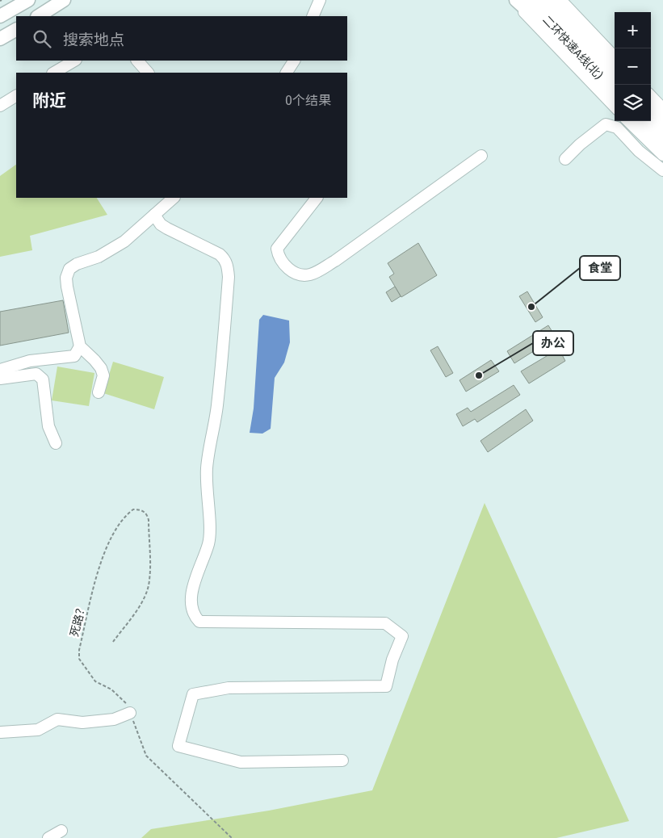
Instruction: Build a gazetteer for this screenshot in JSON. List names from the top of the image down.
{
  "streets": {
    "highway": ["二环快速A线(北)"],
    "path": ["死路？"]
  },
  "places": ["食堂", "办公"],
  "page": {
    "map_buttons": ["+", "−"],
    "search": "搜索地点",
    "heading": ["附近", "0个结果"]
  }
}
